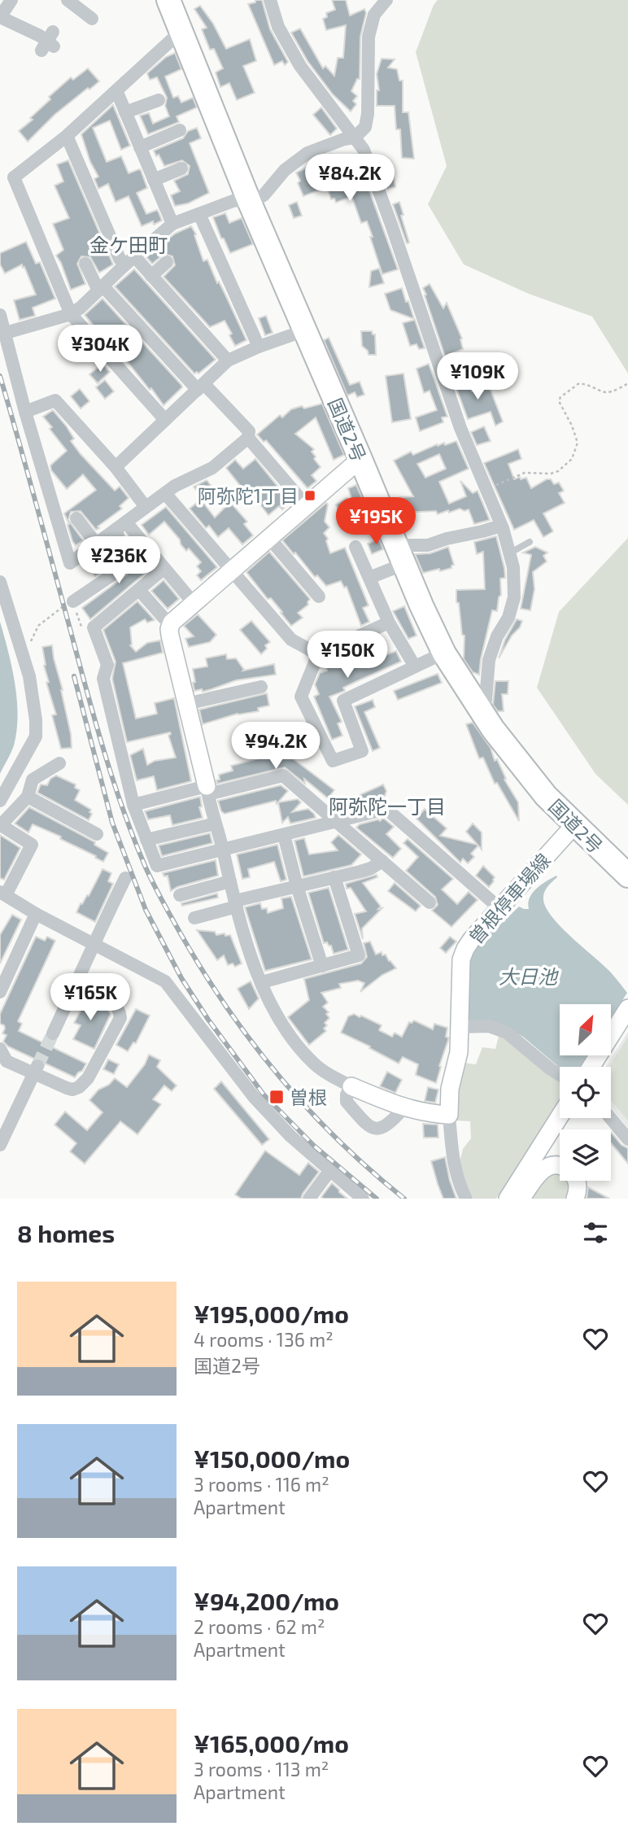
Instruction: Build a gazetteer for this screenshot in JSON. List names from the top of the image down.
{
  "streets": {
    "highway": ["国道2号"],
    "street": ["曽根停車場線"]
  },
  "crossings": [
    ["国道2号", "曽根停車場線"]
  ],
  "districts": ["金ケ田町", "阿弥陀一丁目"],
  "water": ["大日池"],
  "places": {
    "transit": ["阿弥陀1丁目", "曽根"]
  },
  "north": "top right",
  "page": {
    "price": [
      "¥84.2K",
      "¥304K",
      "¥109K",
      "¥195K",
      "¥236K",
      "¥150K",
      "¥94.2K",
      "¥165K"
    ],
    "heading": "8 homes",
    "list": [
      {
        "name": "¥195,000/mo",
        "note": "4 rooms · 136 m² · 国道2号"
      },
      {
        "name": "¥150,000/mo",
        "note": "3 rooms · 116 m² · Apartment"
      },
      {
        "name": "¥94,200/mo",
        "note": "2 rooms · 62 m² · Apartment"
      },
      {
        "name": "¥165,000/mo",
        "note": "3 rooms · 113 m² · Apartment"
      }
    ]
  }
}
